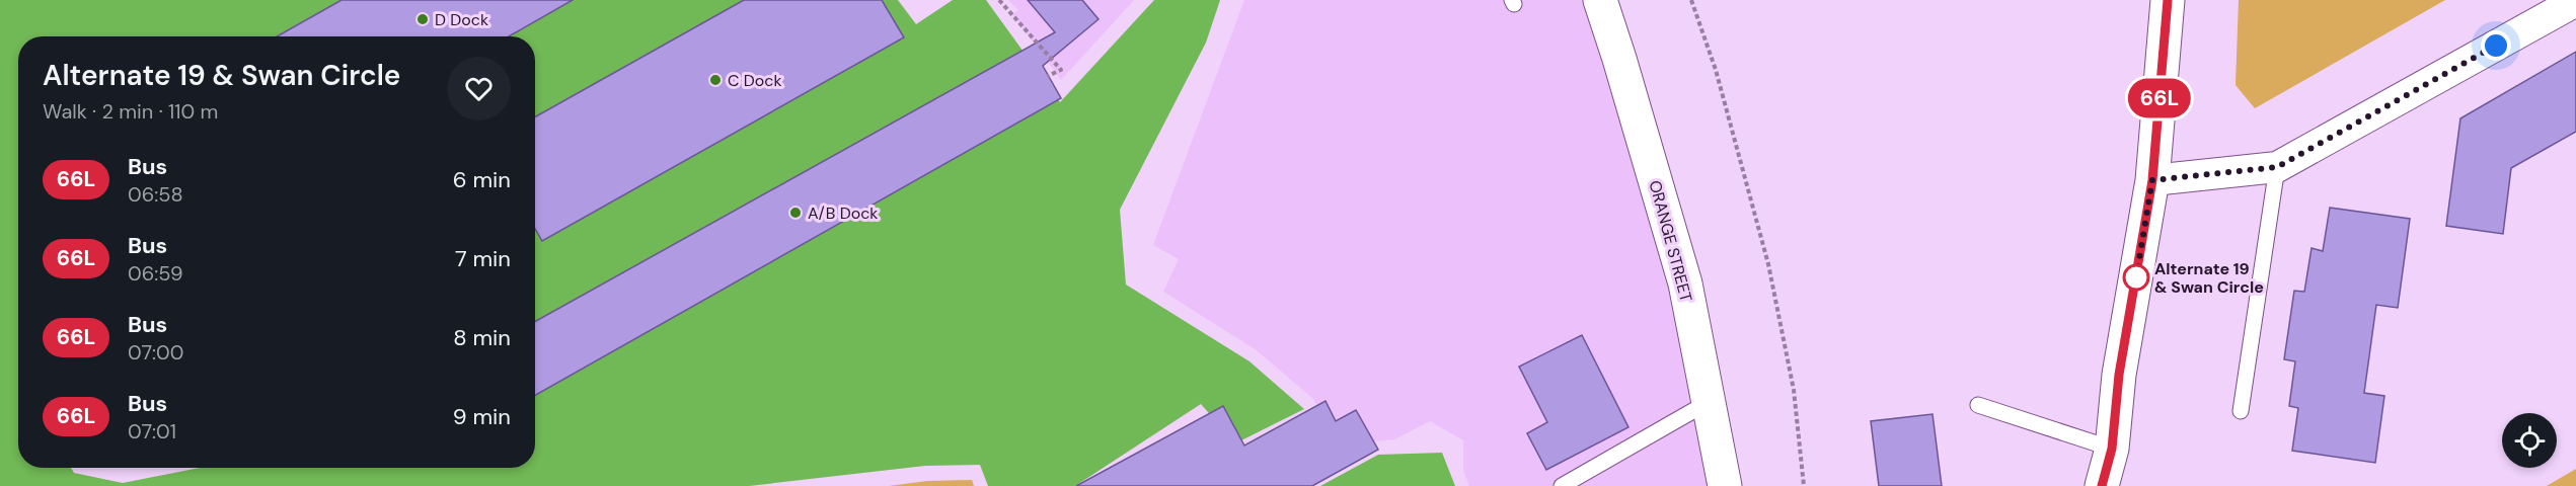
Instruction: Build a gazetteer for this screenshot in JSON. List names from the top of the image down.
{
  "streets": {
    "street": ["ORANGE STREET"]
  },
  "places": [
    "D Dock",
    "C Dock",
    "A/B Dock",
    "Alternate 19 & Swan Circle"
  ],
  "lines": ["bus line 66L"],
  "page": {
    "on_map": "66L",
    "heading": ["Alternate 19 & Swan Circle", "Walk · 2 min · 110 m"],
    "list": [
      {
        "mark": "66L",
        "name": "Bus",
        "note": "06:58",
        "value": "6 min"
      },
      {
        "mark": "66L",
        "name": "Bus",
        "note": "06:59",
        "value": "7 min"
      },
      {
        "mark": "66L",
        "name": "Bus",
        "note": "07:00",
        "value": "8 min"
      },
      {
        "mark": "66L",
        "name": "Bus",
        "note": "07:01",
        "value": "9 min"
      }
    ]
  }
}
